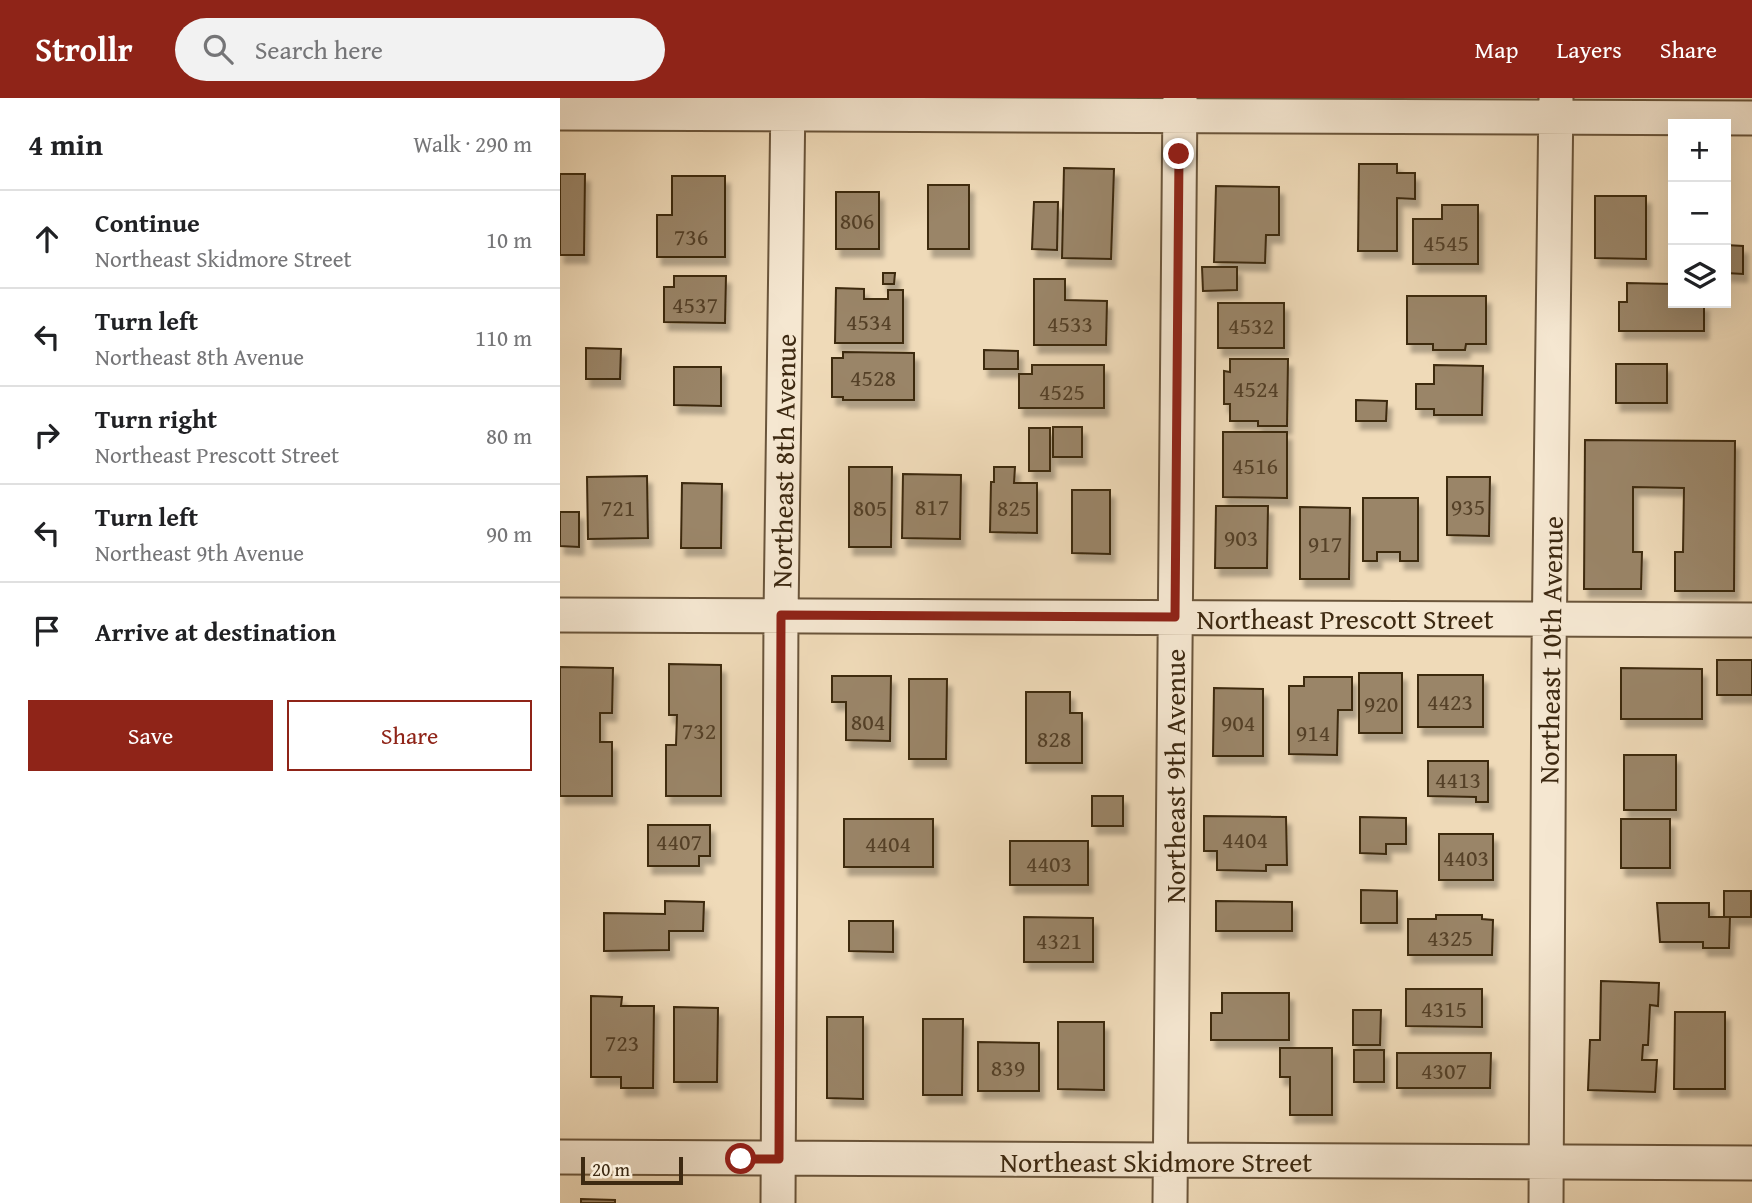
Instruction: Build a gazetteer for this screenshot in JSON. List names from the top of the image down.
{
  "streets": {
    "street": [
      "Northeast 8th Avenue",
      "Northeast Prescott Street",
      "Northeast 10th Avenue",
      "Northeast 9th Avenue",
      "Northeast Skidmore Street"
    ]
  },
  "crossings": [
    ["Northeast 8th Avenue", "Northeast Prescott Street"],
    ["Northeast 8th Avenue", "Northeast Skidmore Street"],
    ["Northeast Prescott Street", "Northeast 10th Avenue"],
    ["Northeast Prescott Street", "Northeast 9th Avenue"],
    ["Northeast 10th Avenue", "Northeast Skidmore Street"],
    ["Northeast 9th Avenue", "Northeast Skidmore Street"]
  ],
  "house_numbers": [
    "806",
    "736",
    "4545",
    "4537",
    "4534",
    "4533",
    "4532",
    "4528",
    "4524",
    "4525",
    "4516",
    "817",
    "935",
    "721",
    "805",
    "825",
    "903",
    "917",
    "4423",
    "920",
    "804",
    "904",
    "732",
    "914",
    "828",
    "4413",
    "4404",
    "4407",
    "4404",
    "4403",
    "4403",
    "4325",
    "4321",
    "4315",
    "723",
    "839",
    "4307"
  ],
  "scale_bar": "20 m",
  "page": {
    "header": "Strollr",
    "search": "Search here",
    "nav": ["Map", "Layers", "Share"],
    "heading": ["4 min", "Walk · 290 m"],
    "map_buttons": ["+", "−"],
    "list": [
      ["Continue", "Northeast Skidmore Street", "10 m"],
      ["Turn left", "Northeast 8th Avenue", "110 m"],
      ["Turn right", "Northeast Prescott Street", "80 m"],
      ["Turn left", "Northeast 9th Avenue", "90 m"],
      "Arrive at destination"
    ],
    "buttons": ["Save", "Share"],
    "scale": "20 m"
  }
}
